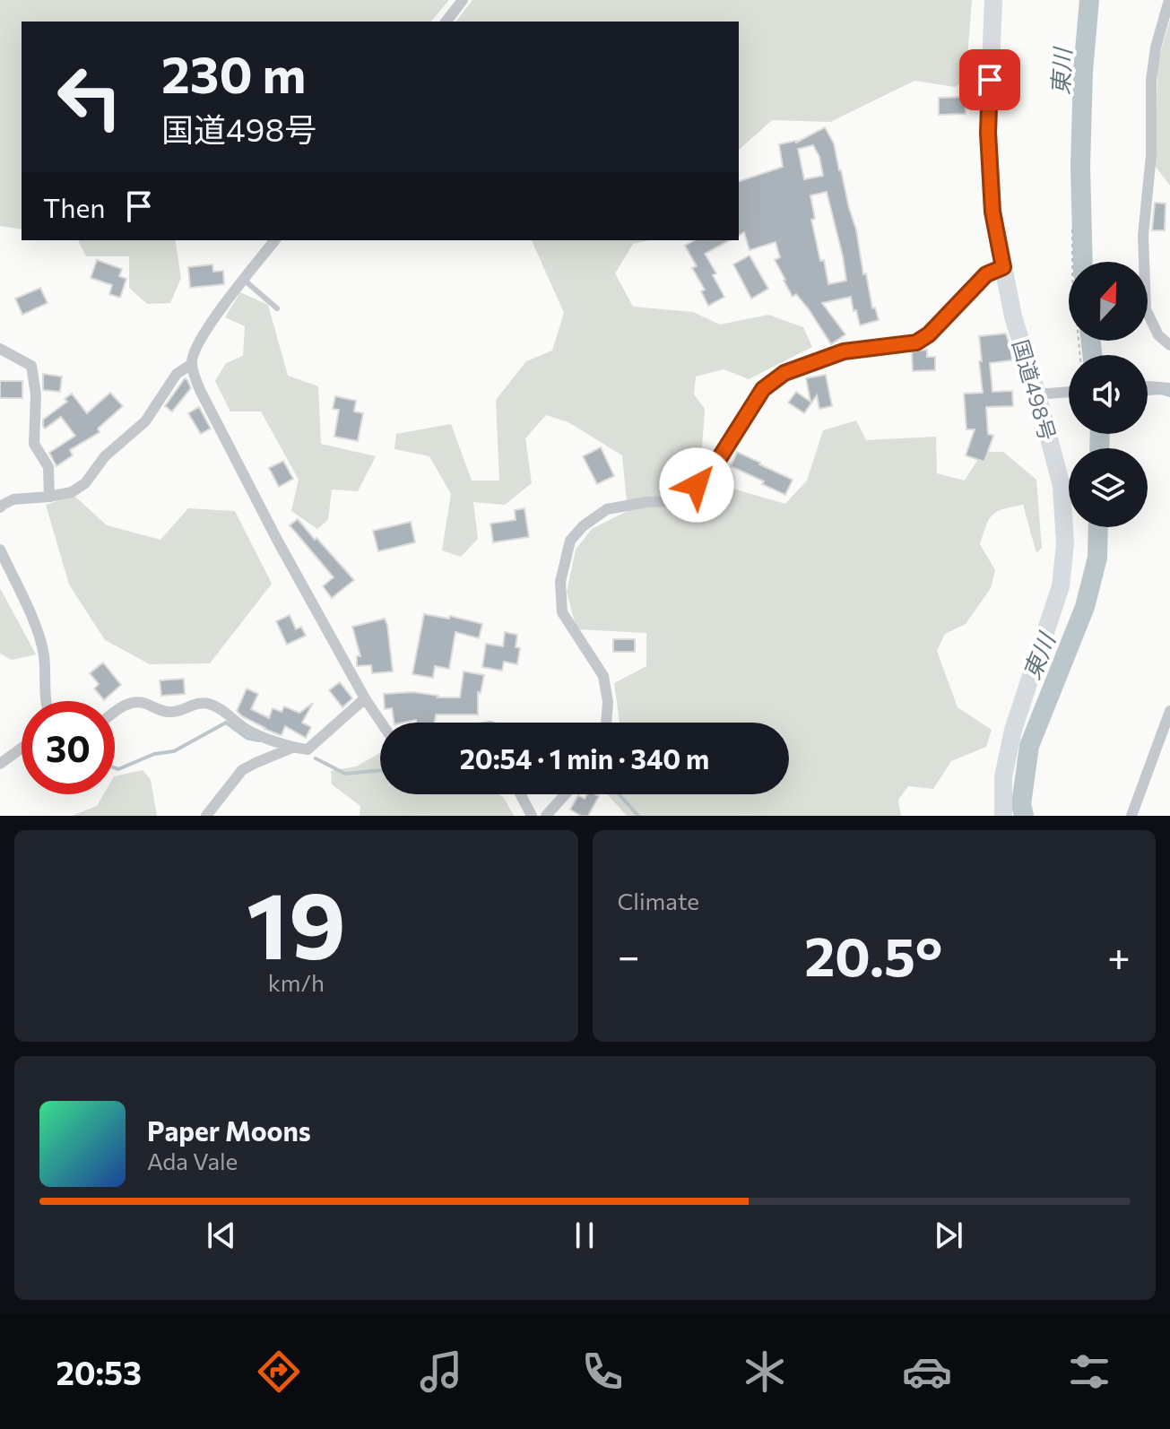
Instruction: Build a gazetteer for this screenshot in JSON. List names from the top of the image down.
{
  "streets": {
    "highway": ["国道498号"]
  },
  "water": ["東川"],
  "north": "top",
  "page": {
    "turn": ["230 m", "国道498号"],
    "then": "Then",
    "limit": "30",
    "trip": "20:54 · 1 min · 340 m",
    "tile": [
      ["19", "km/h"],
      "Climate"
    ],
    "heat": ["−", "20.5°", "+"],
    "song": ["Paper Moons", "Ada Vale"],
    "tabs": "20:53"
  }
}
